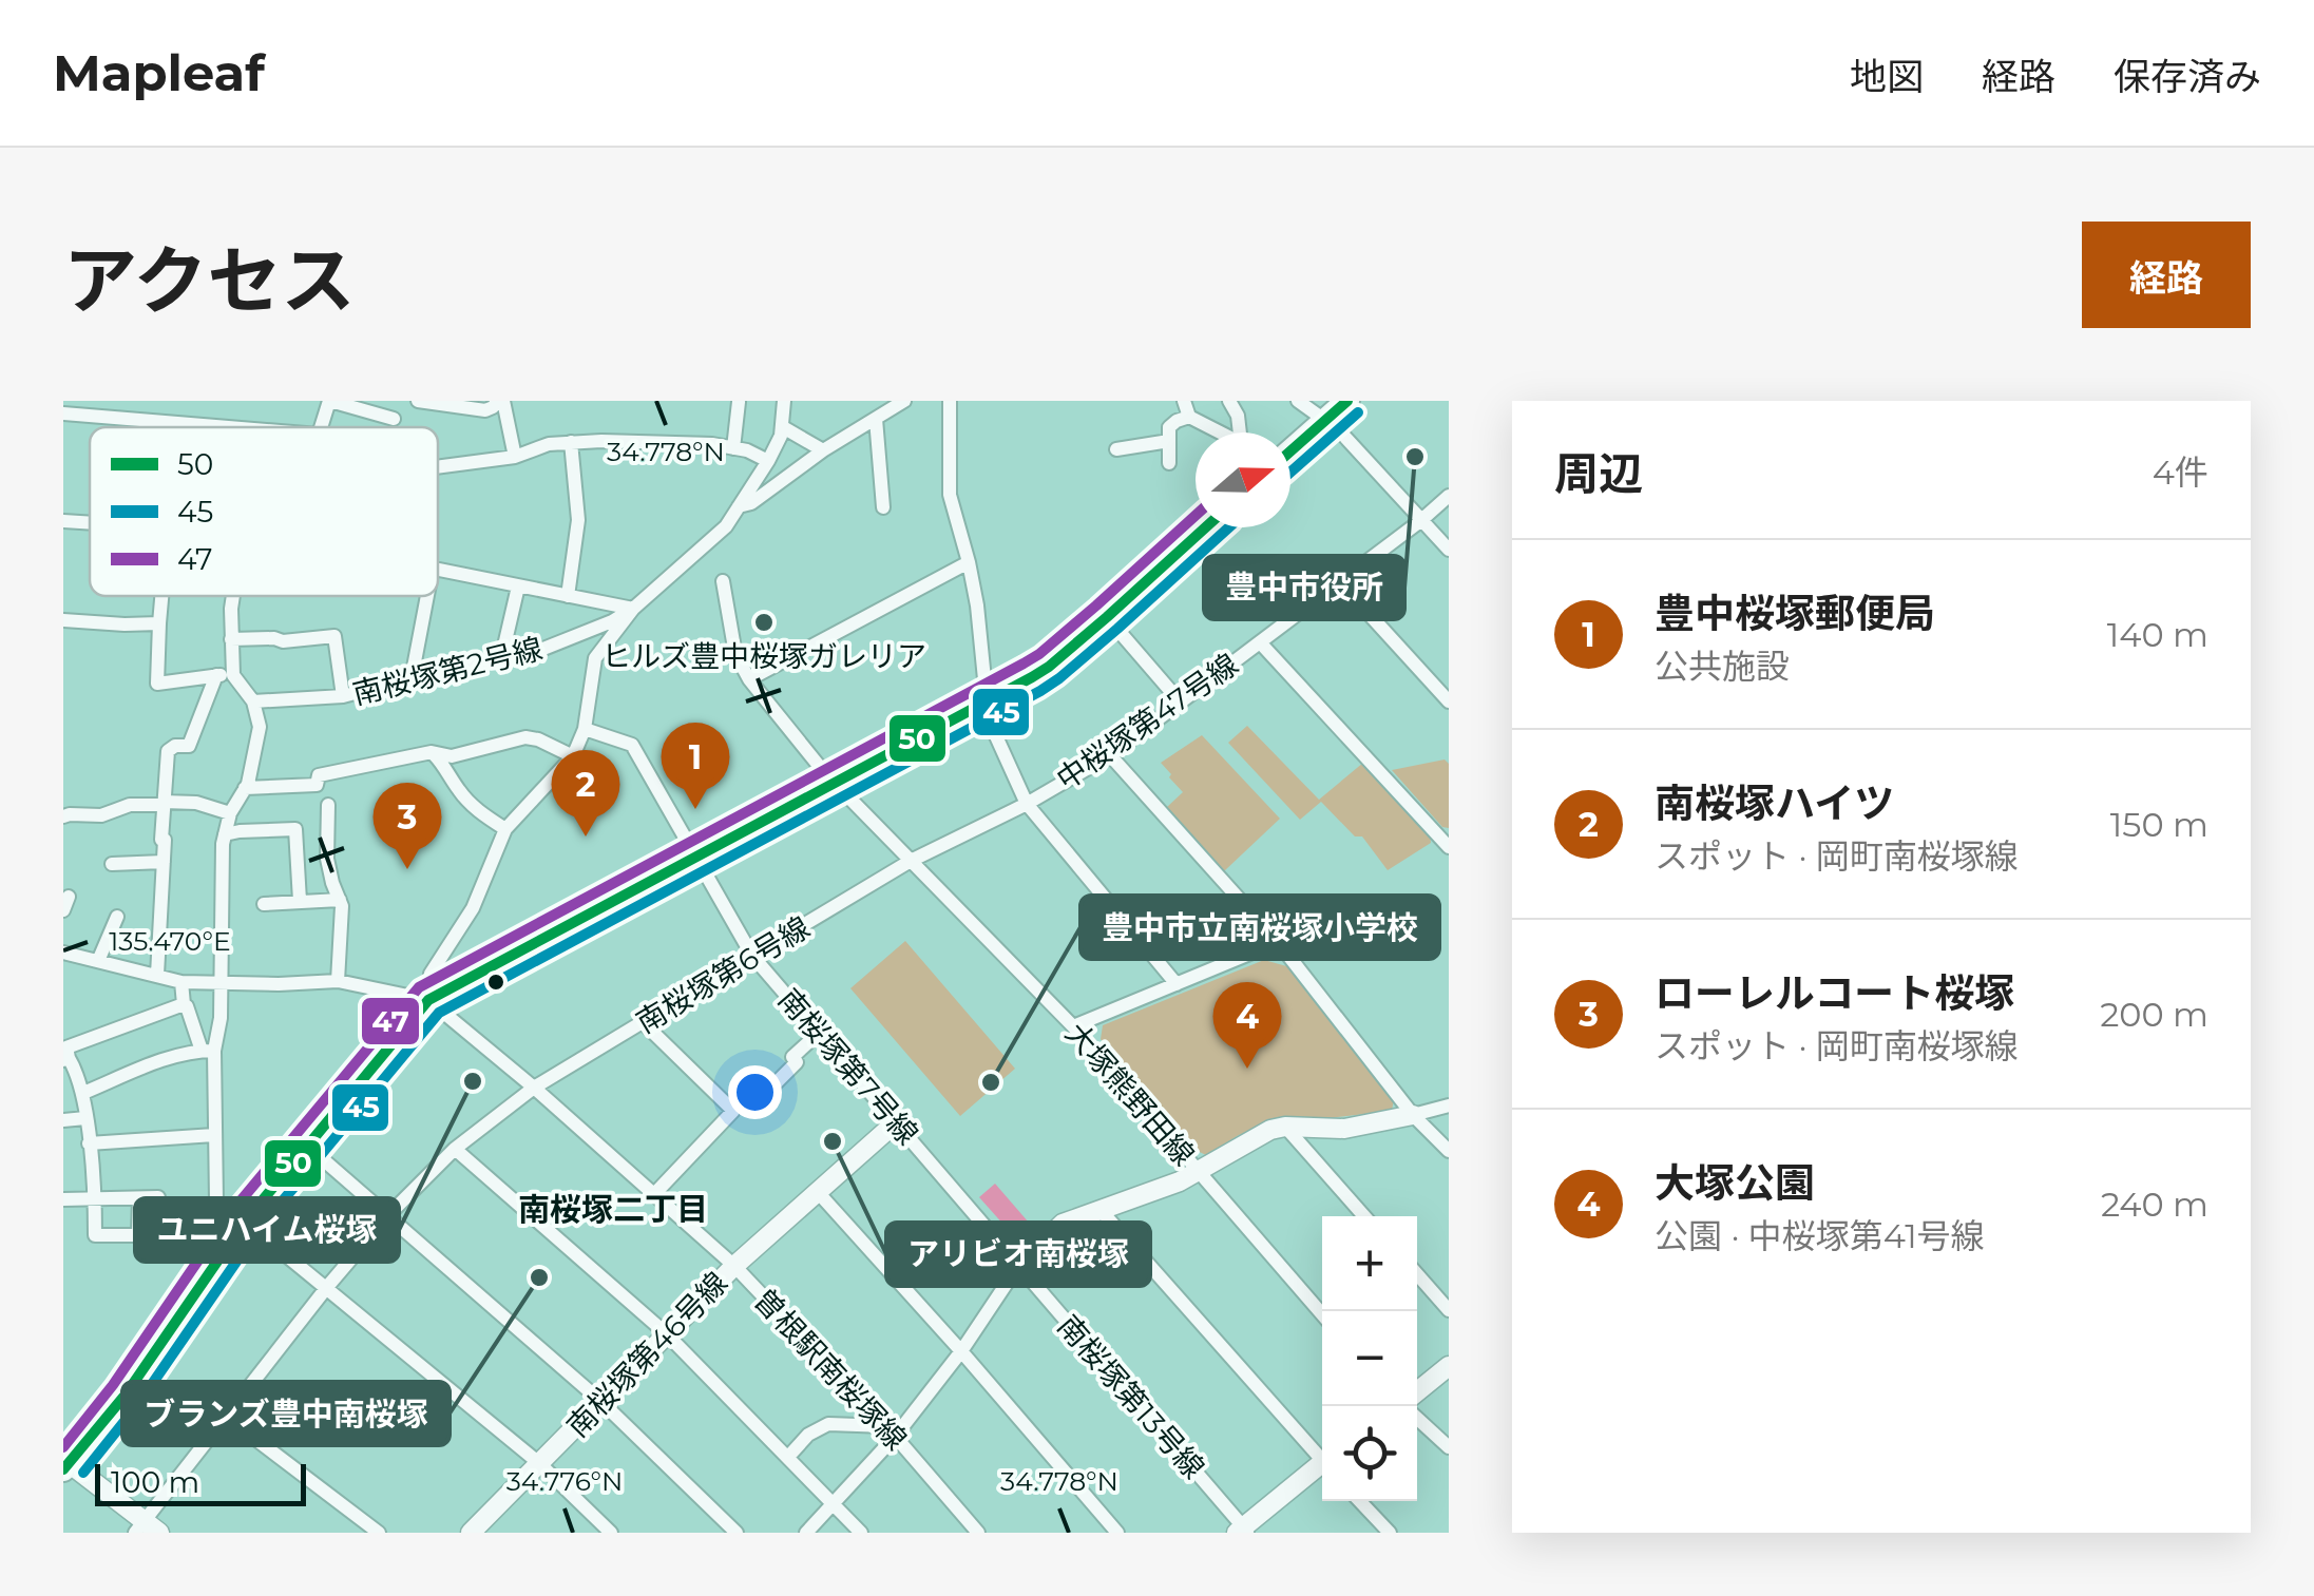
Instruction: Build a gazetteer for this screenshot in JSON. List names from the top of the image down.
{
  "streets": {
    "street": [
      "南桜塚第2号線",
      "中桜塚第47号線",
      "南桜塚第6号線",
      "南桜塚第7号線",
      "大塚熊野田線",
      "南桜塚第46号線",
      "曽根駅南桜塚線",
      "南桜塚第13号線"
    ]
  },
  "crossings": [
    ["中桜塚第47号線", "南桜塚第6号線"],
    ["中桜塚第47号線", "大塚熊野田線"],
    ["南桜塚第6号線", "南桜塚第7号線"],
    ["南桜塚第6号線", "大塚熊野田線"],
    ["南桜塚第6号線", "曽根駅南桜塚線"],
    ["南桜塚第7号線", "南桜塚第46号線"],
    ["南桜塚第7号線", "南桜塚第13号線"],
    ["南桜塚第46号線", "曽根駅南桜塚線"]
  ],
  "districts": ["南桜塚二丁目"],
  "places": [
    "豊中市役所",
    "ヒルズ豊中桜塚ガレリア",
    "ユニハイム桜塚",
    "豊中市立南桜塚小学校",
    "アリビオ南桜塚",
    "ブランズ豊中南桜塚"
  ],
  "lines": ["transit line 50", "transit line 45", "transit line 47"],
  "legend": ["50", "45", "47"],
  "scale_bar": "100 m",
  "north": "right",
  "page": {
    "header": "Mapleaf",
    "nav": ["地図", "経路", "保存済み"],
    "title": "アクセス",
    "buttons": "経路",
    "heading": ["周辺", "4件"],
    "list": [
      {
        "mark": "1",
        "name": "豊中桜塚郵便局",
        "note": "公共施設",
        "value": "140 m"
      },
      {
        "mark": "2",
        "name": "南桜塚ハイツ",
        "note": "スポット · 岡町南桜塚線",
        "value": "150 m"
      },
      {
        "mark": "3",
        "name": "ローレルコート桜塚",
        "note": "スポット · 岡町南桜塚線",
        "value": "200 m"
      },
      {
        "mark": "4",
        "name": "大塚公園",
        "note": "公園 · 中桜塚第41号線",
        "value": "240 m"
      }
    ],
    "pins": [
      "1",
      "2",
      "3",
      "4"
    ],
    "map_buttons": ["+", "−"],
    "scale": "100 m"
  },
  "coordinates": ["34.778°N", "135.470°E", "34.776°N"]
}
